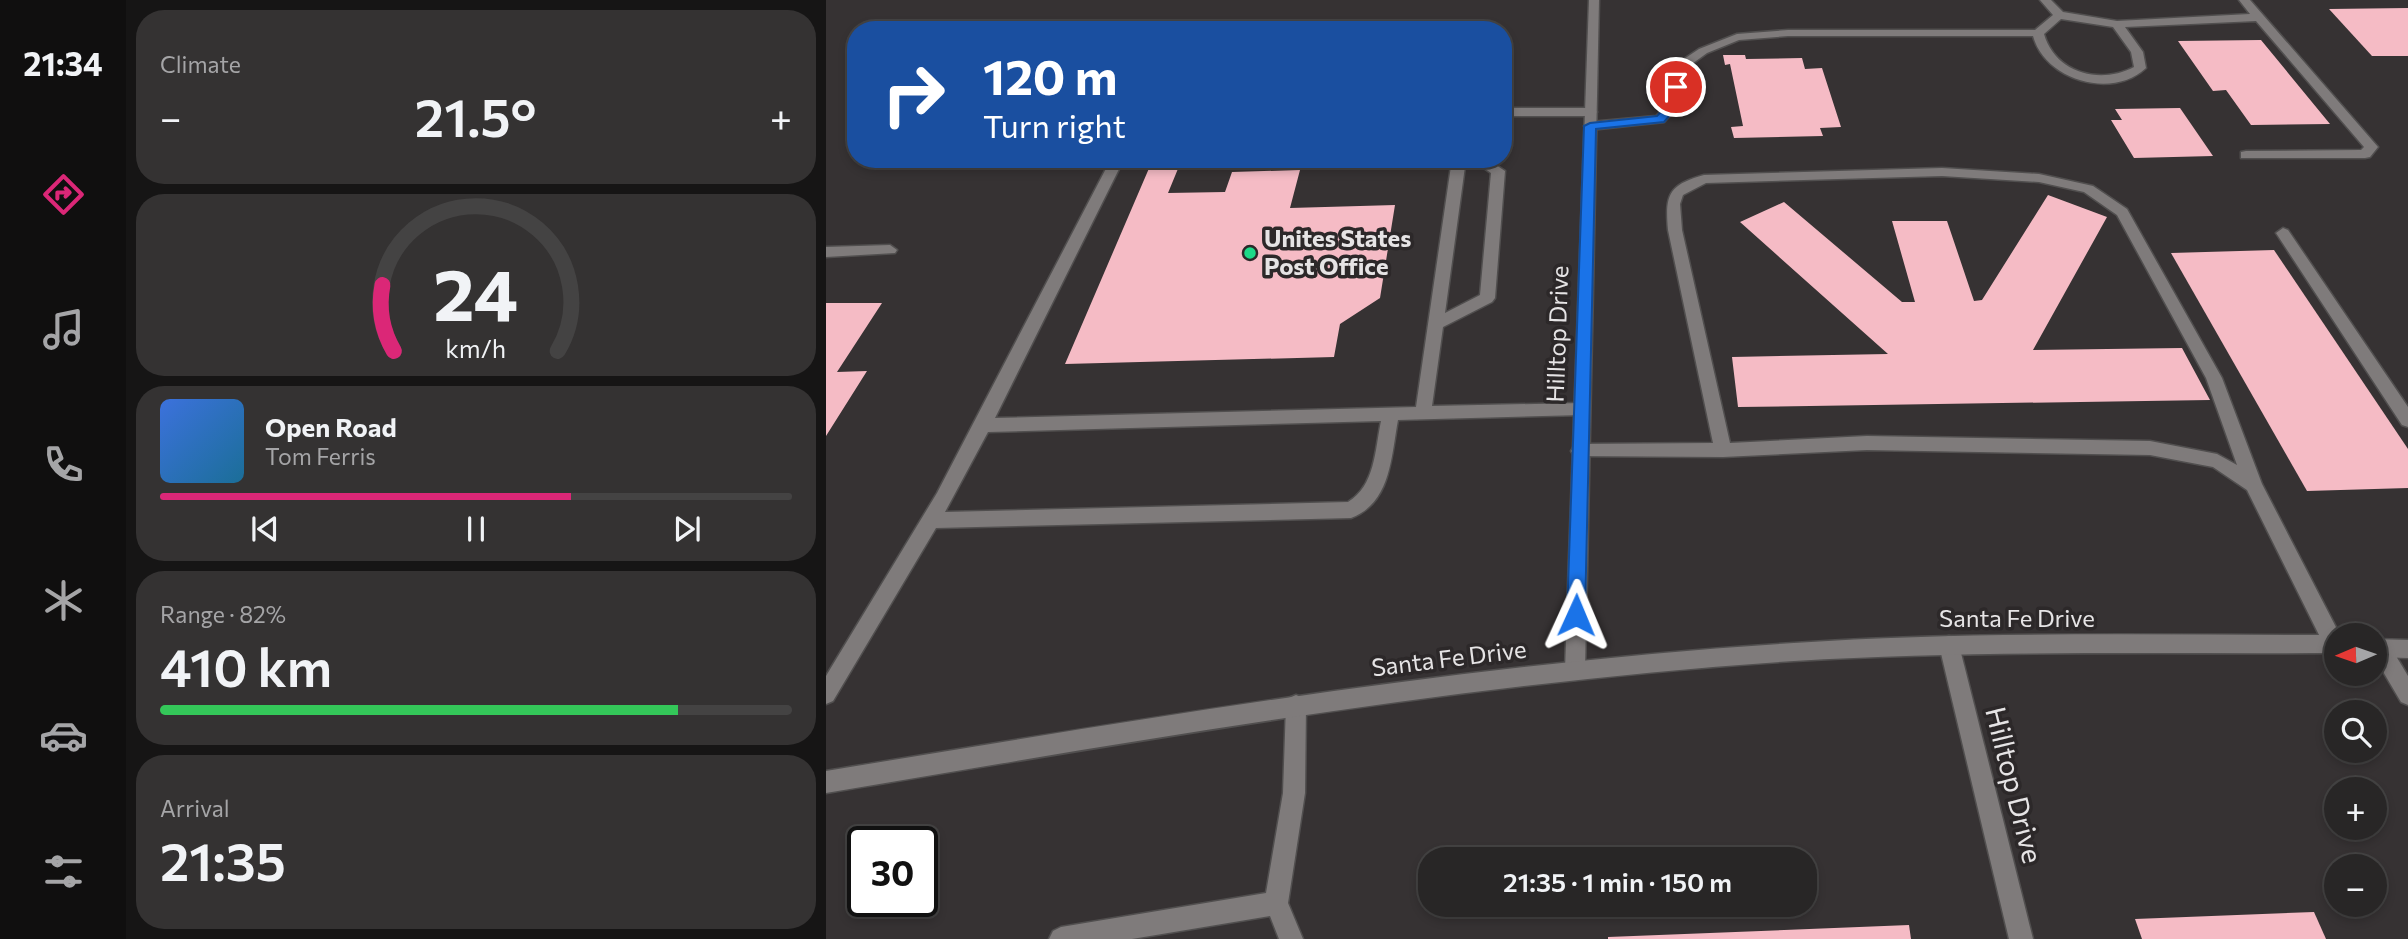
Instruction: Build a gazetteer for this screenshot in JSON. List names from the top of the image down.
{
  "streets": {
    "street": ["Hilltop Drive", "Santa Fe Drive"]
  },
  "crossings": [
    ["Hilltop Drive", "Santa Fe Drive"]
  ],
  "places": ["Unites States Post Office"],
  "north": "left",
  "page": {
    "tabs": "21:34",
    "tile": [
      "Climate",
      ["Range · 82%", "410 km"],
      ["Arrival", "21:35"]
    ],
    "turn": ["120 m", "Turn right"],
    "heat": ["−", "21.5°", "+"],
    "song": ["Open Road", "Tom Ferris"],
    "map_buttons": ["+", "−"],
    "limit": "30",
    "trip": "21:35 · 1 min · 150 m",
    "gauge": ["24", "km/h"]
  }
}
